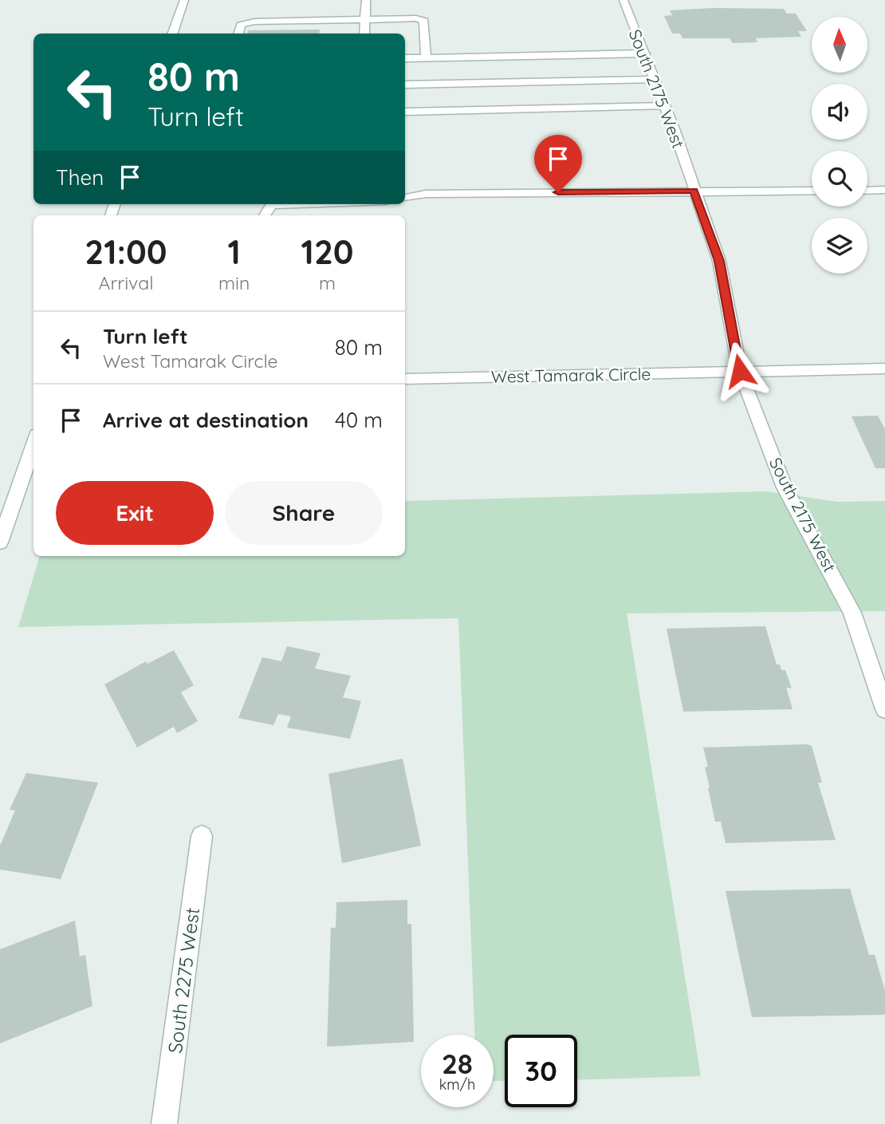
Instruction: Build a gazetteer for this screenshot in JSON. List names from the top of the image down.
{
  "streets": {
    "street": ["South 2175 West", "West Tamarak Circle", "South 2275 West"]
  },
  "crossings": [
    ["South 2175 West", "West Tamarak Circle"]
  ],
  "north": "top",
  "page": {
    "turn": ["80 m", "Turn left"],
    "then": "Then",
    "eta": [
      "21:00",
      "Arrival",
      "1",
      "min",
      "120",
      "m"
    ],
    "list": [
      {
        "name": "Turn left",
        "note": "West Tamarak Circle",
        "value": "80 m"
      },
      {
        "name": "Arrive at destination",
        "value": "40 m"
      }
    ],
    "buttons": ["Exit", "Share"],
    "speed": "28 km/h",
    "limit": "30"
  }
}
